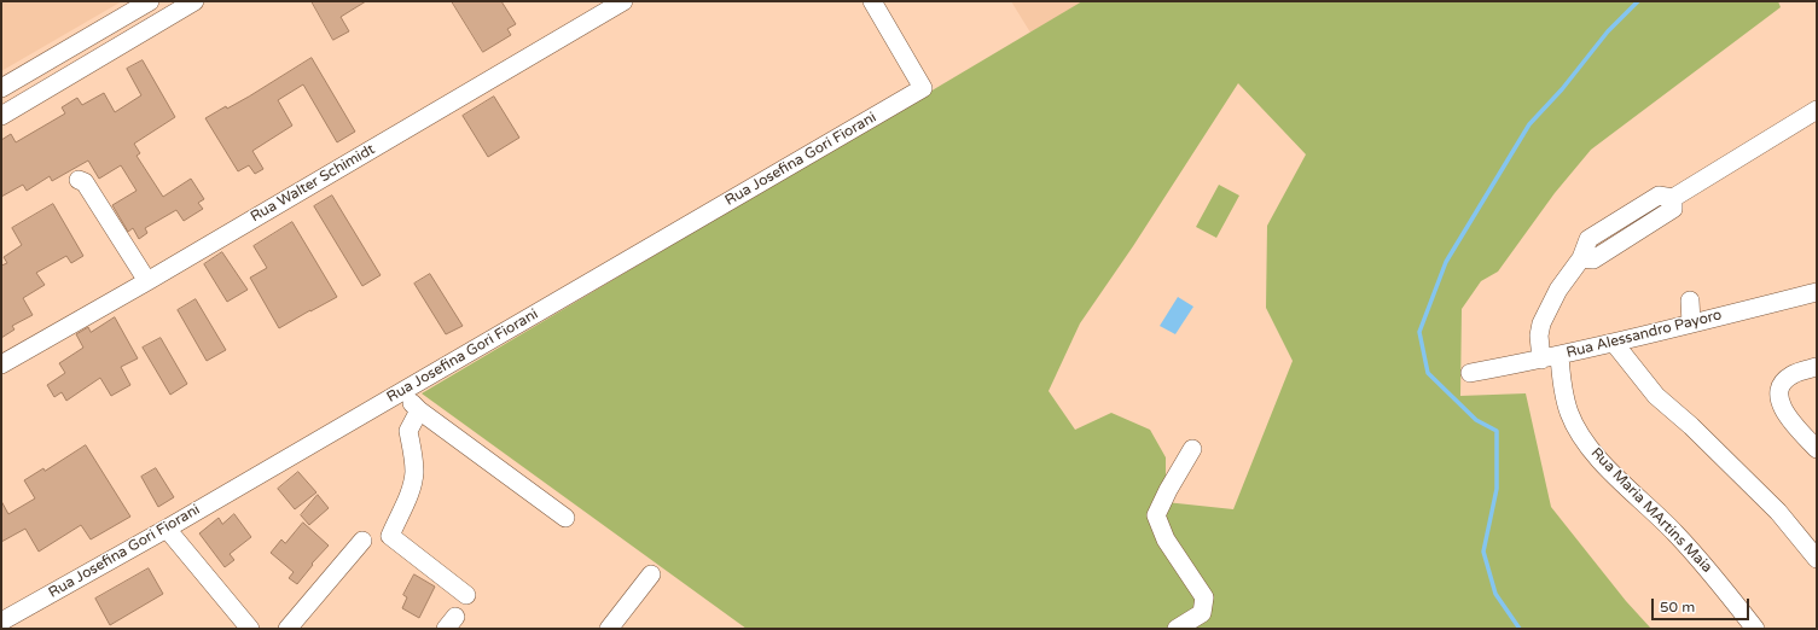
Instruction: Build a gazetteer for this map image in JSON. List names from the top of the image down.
{
  "streets": {
    "street": [
      "Rua Josefina Gori Fiorani",
      "Rua Walter Schimidt",
      "Rua Alessandro Payoro",
      "Rua Maria MArtins Maia"
    ]
  },
  "crossings": [
    ["Rua Alessandro Payoro", "Rua Maria MArtins Maia"]
  ],
  "scale_bar": "50 m"
}
